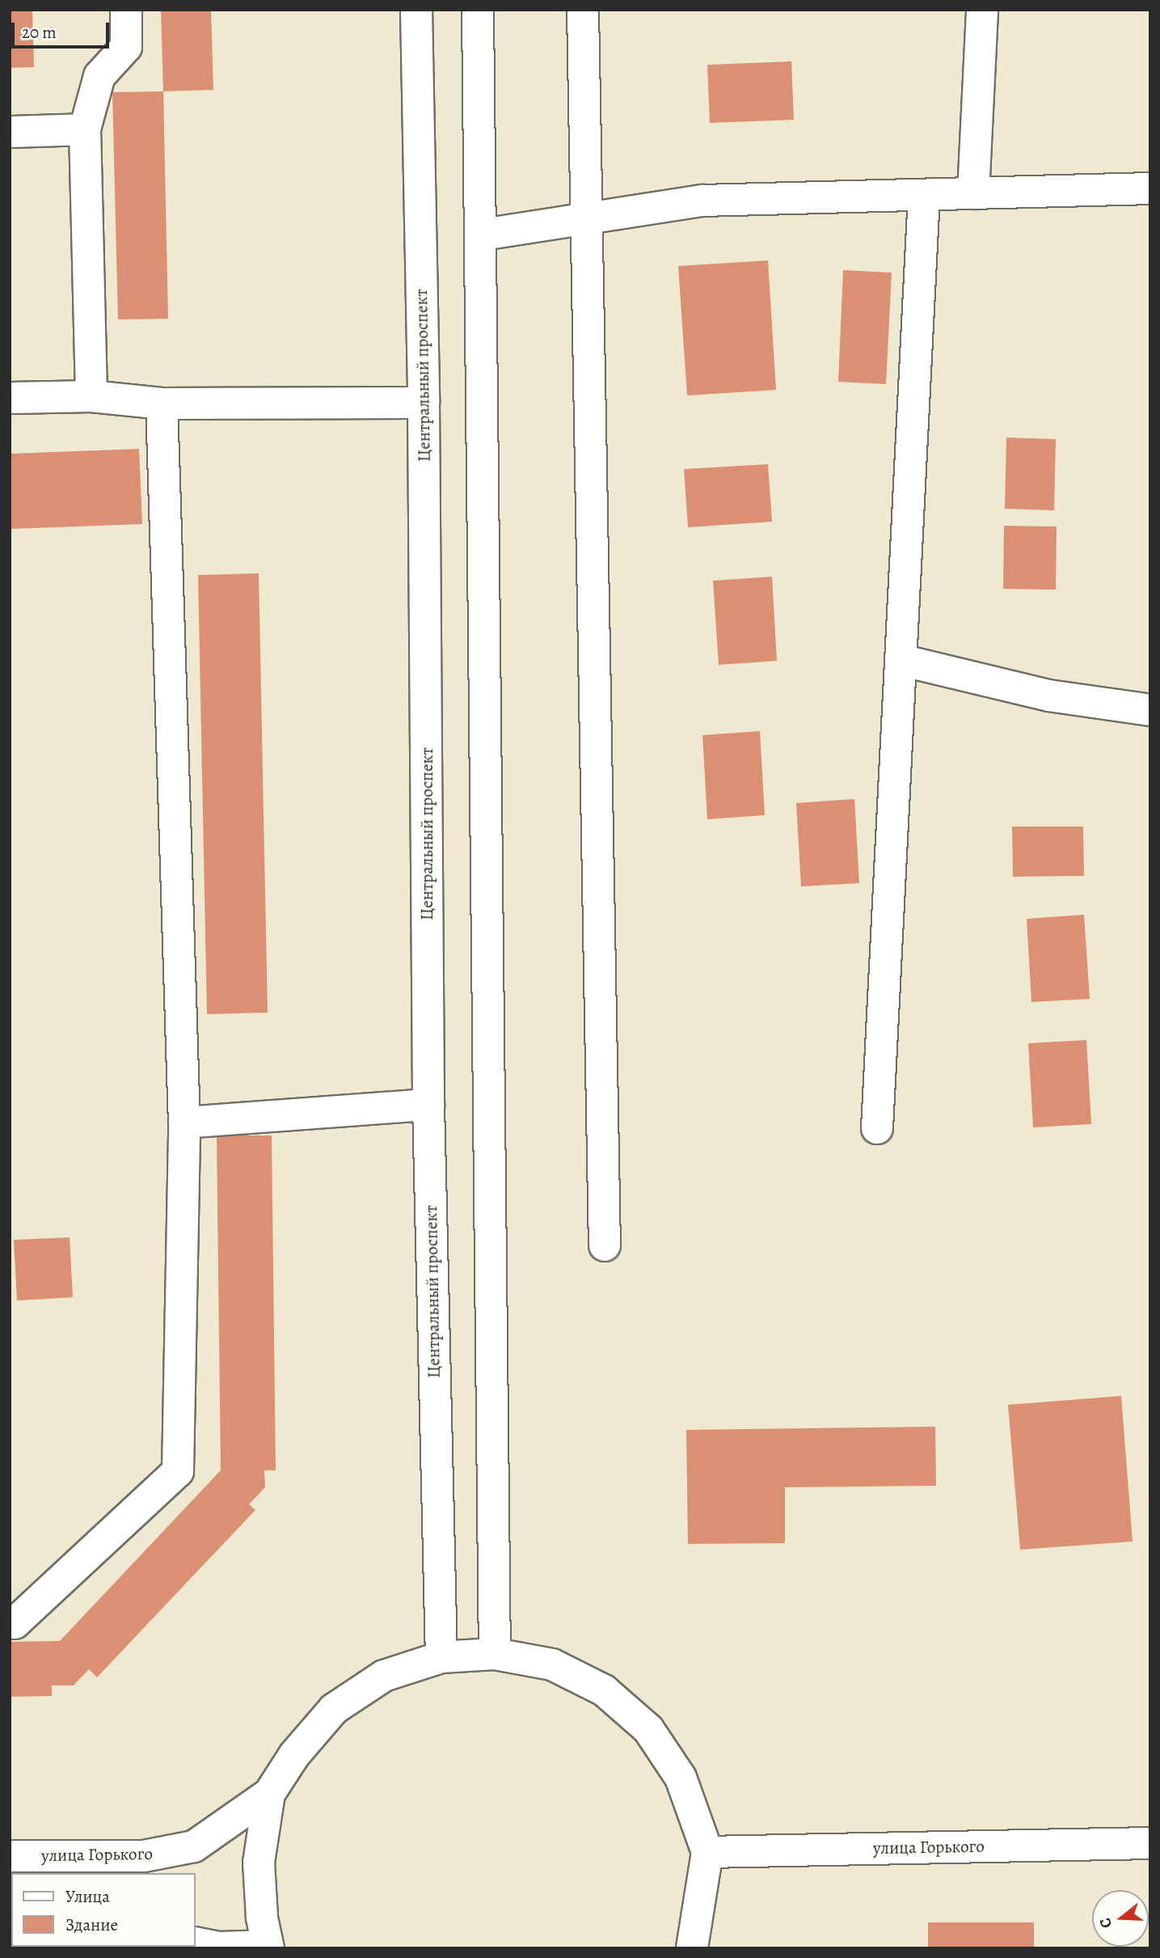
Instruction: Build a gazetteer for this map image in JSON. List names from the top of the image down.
{
  "streets": {
    "street": ["Центральный проспект", "улица Горького"]
  },
  "legend": ["Улица", "Здание"],
  "scale_bar": "20 m",
  "north": "left"
}
